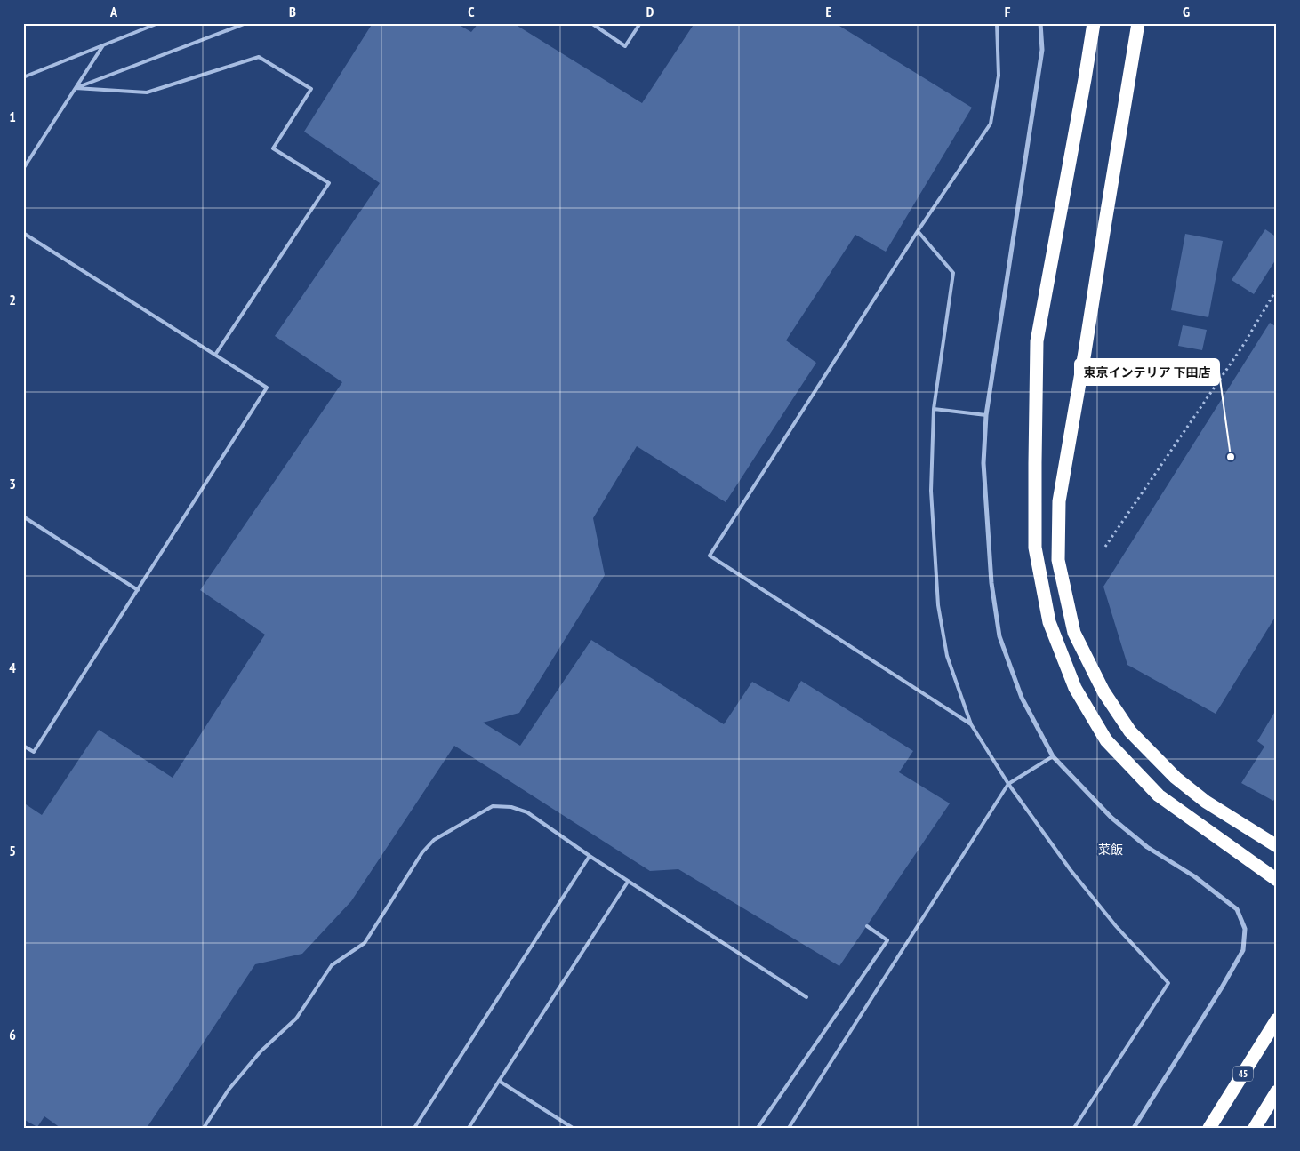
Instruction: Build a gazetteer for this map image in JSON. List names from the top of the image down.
{
  "streets": {
    "highway": ["45"]
  },
  "districts": ["菜飯"],
  "places": ["東京インテリア 下田店"],
  "grid": {
    "columns": [
      "A",
      "B",
      "C",
      "D",
      "E",
      "F",
      "G"
    ],
    "rows": [
      "1",
      "2",
      "3",
      "4",
      "5",
      "6"
    ]
  }
}
